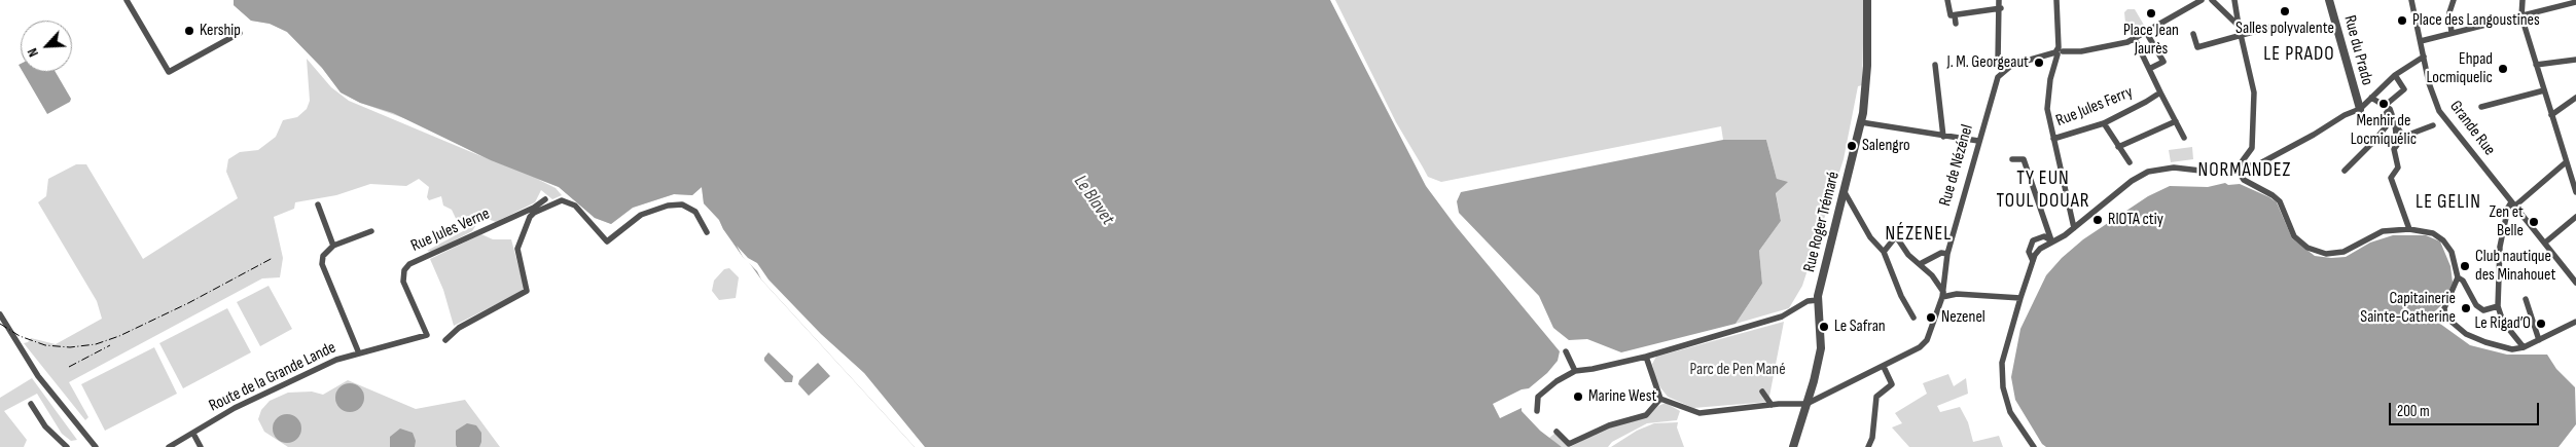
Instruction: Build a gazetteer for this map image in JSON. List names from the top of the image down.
{
  "streets": {
    "street": [
      "Rue du Prado",
      "Rue Jules Ferry",
      "Grande Rue",
      "Rue de Nézénel",
      "Rue Roger Trémaré",
      "Rue Jules Verne",
      "Route de la Grande Lande"
    ]
  },
  "crossings": [
    ["Rue de Nézénel", "Rue Roger Trémaré"],
    ["Rue Jules Verne", "Route de la Grande Lande"]
  ],
  "districts": [
    "LE PRADO",
    "NORMANDEZ",
    "TY EUN TOUL DOUAR",
    "LE GELIN",
    "NÉZENEL"
  ],
  "water": ["Le Blavet"],
  "parks": ["Parc de Pen Mané"],
  "places": [
    "Salles polyvalente",
    "Place Jean Jaurès",
    "Place des Langoustines",
    "Kership",
    "J. M. Georgeaut",
    "Ehpad Locmiquelic",
    "Menhir de Locmiquélic",
    "Salengro",
    "RIOTA ctiy",
    "Zen et Belle",
    "Club nautique des Minahouet",
    "Capitainerie Sainte-Catherine",
    "Nezenel",
    "Le Rigad’O",
    "Le Safran",
    "Marine West"
  ],
  "scale_bar": "200 m",
  "north": "bottom left"
}
